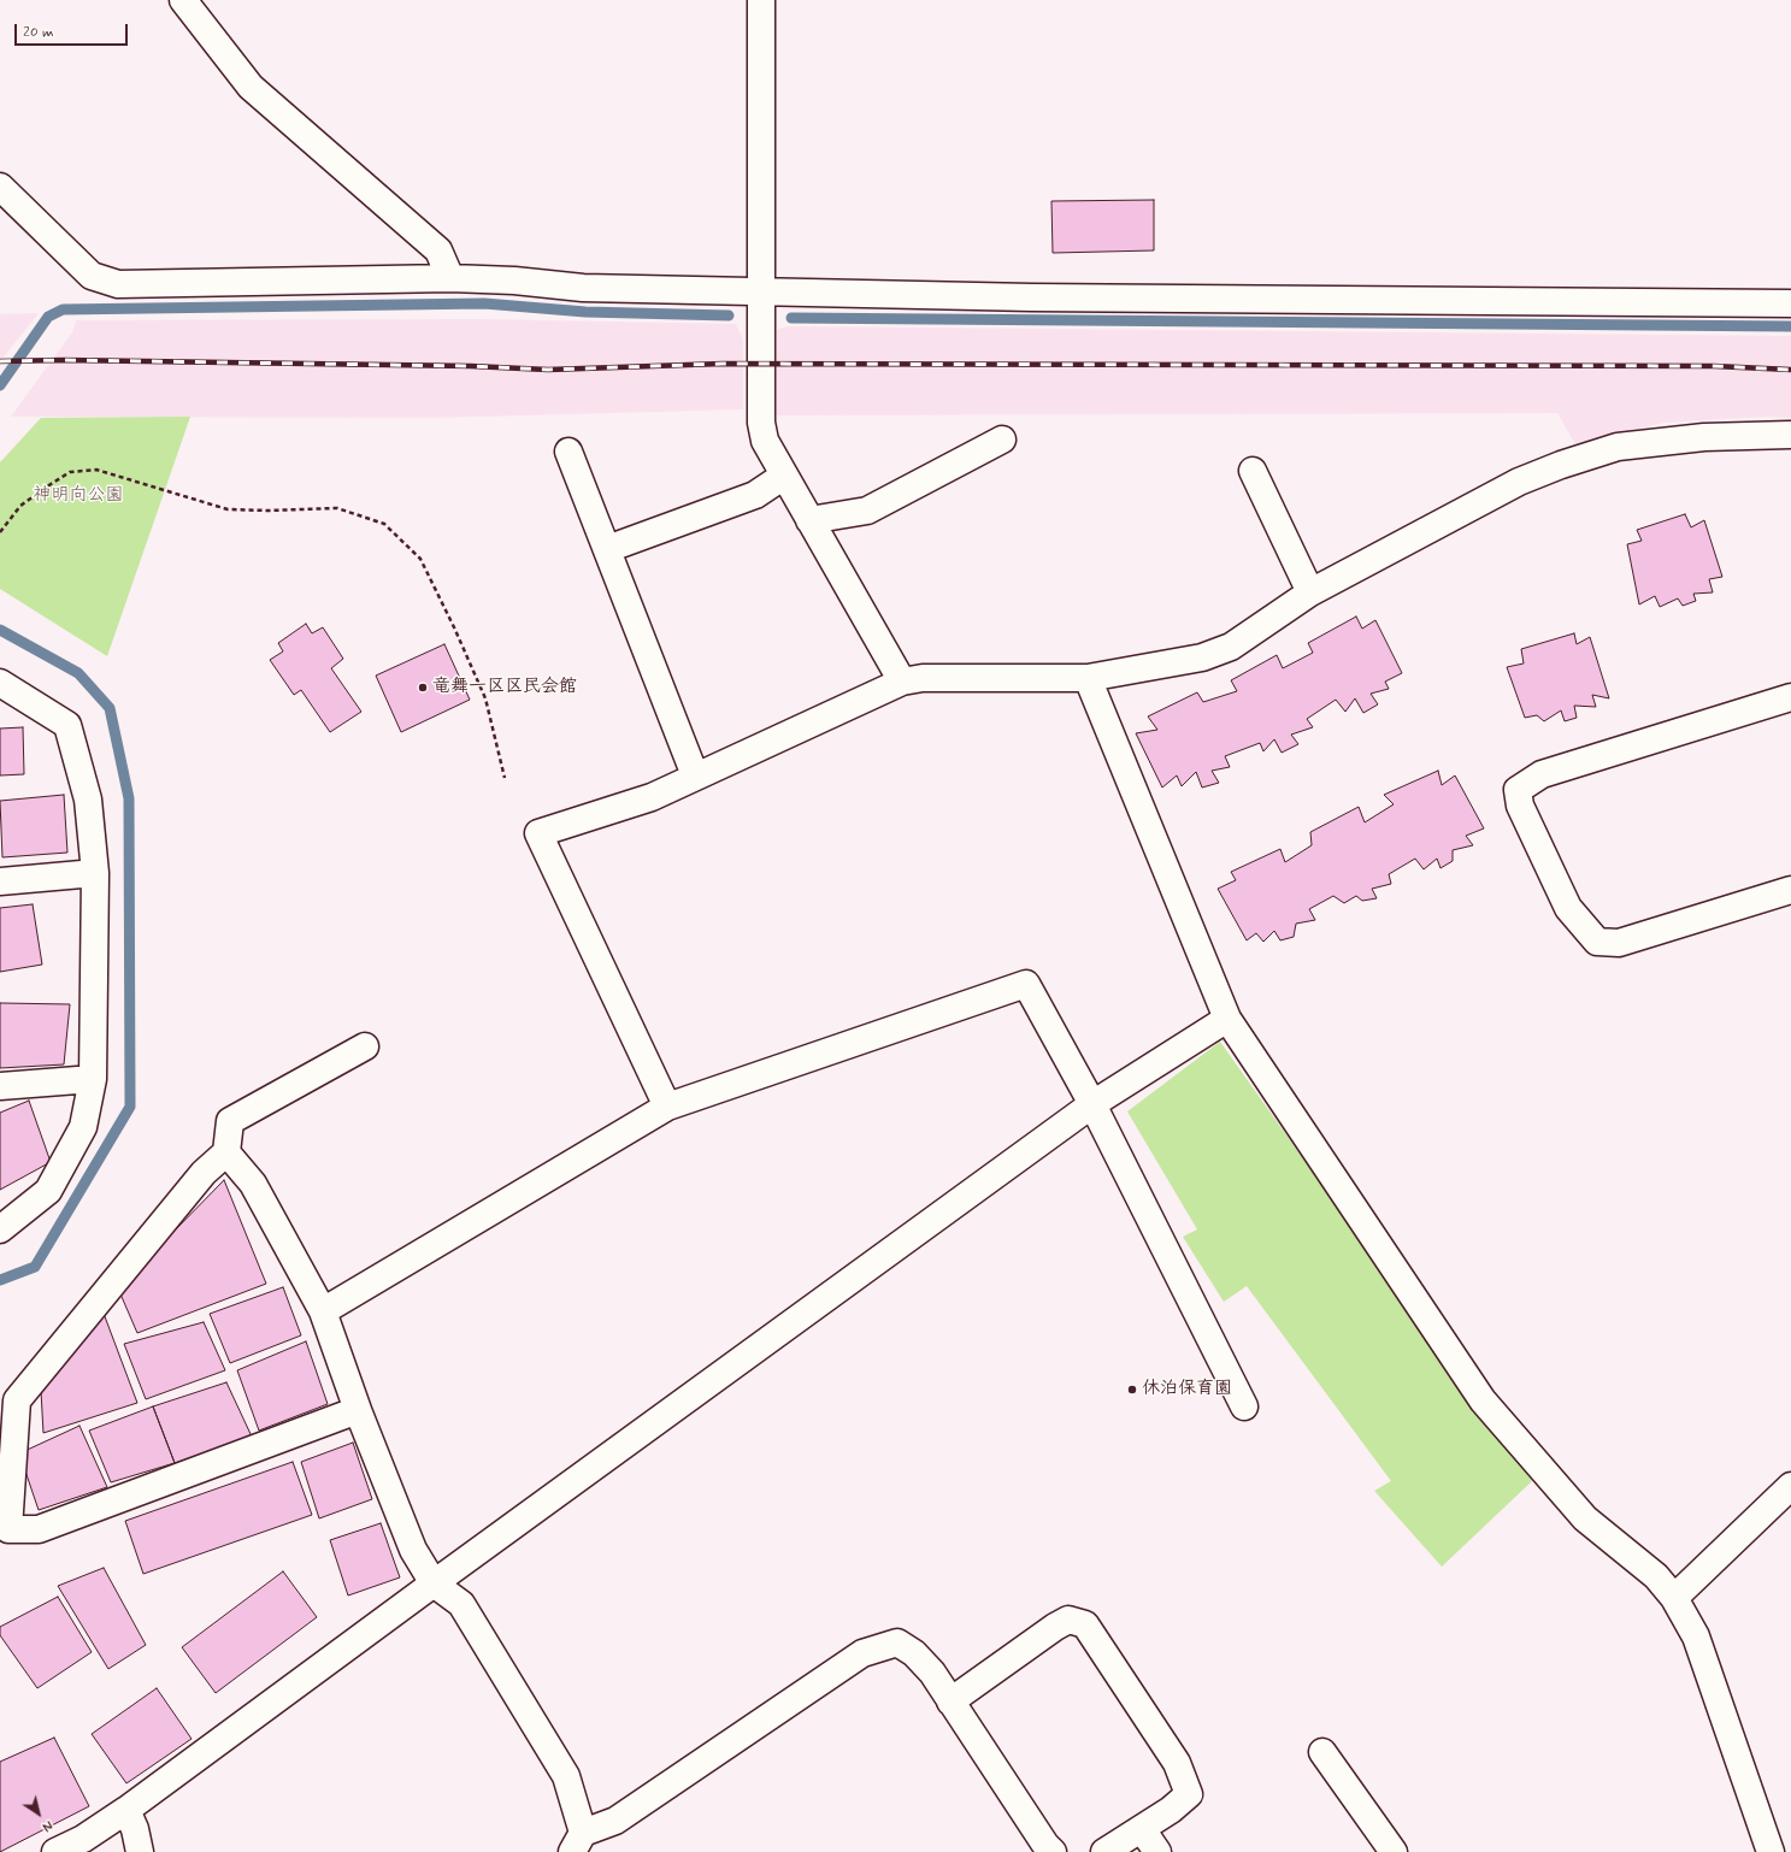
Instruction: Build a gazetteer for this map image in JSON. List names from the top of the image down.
{
  "parks": ["神明向公園"],
  "places": ["竜舞一区区民会館", "休泊保育園"],
  "scale_bar": "20 m",
  "north": "bottom right"
}
